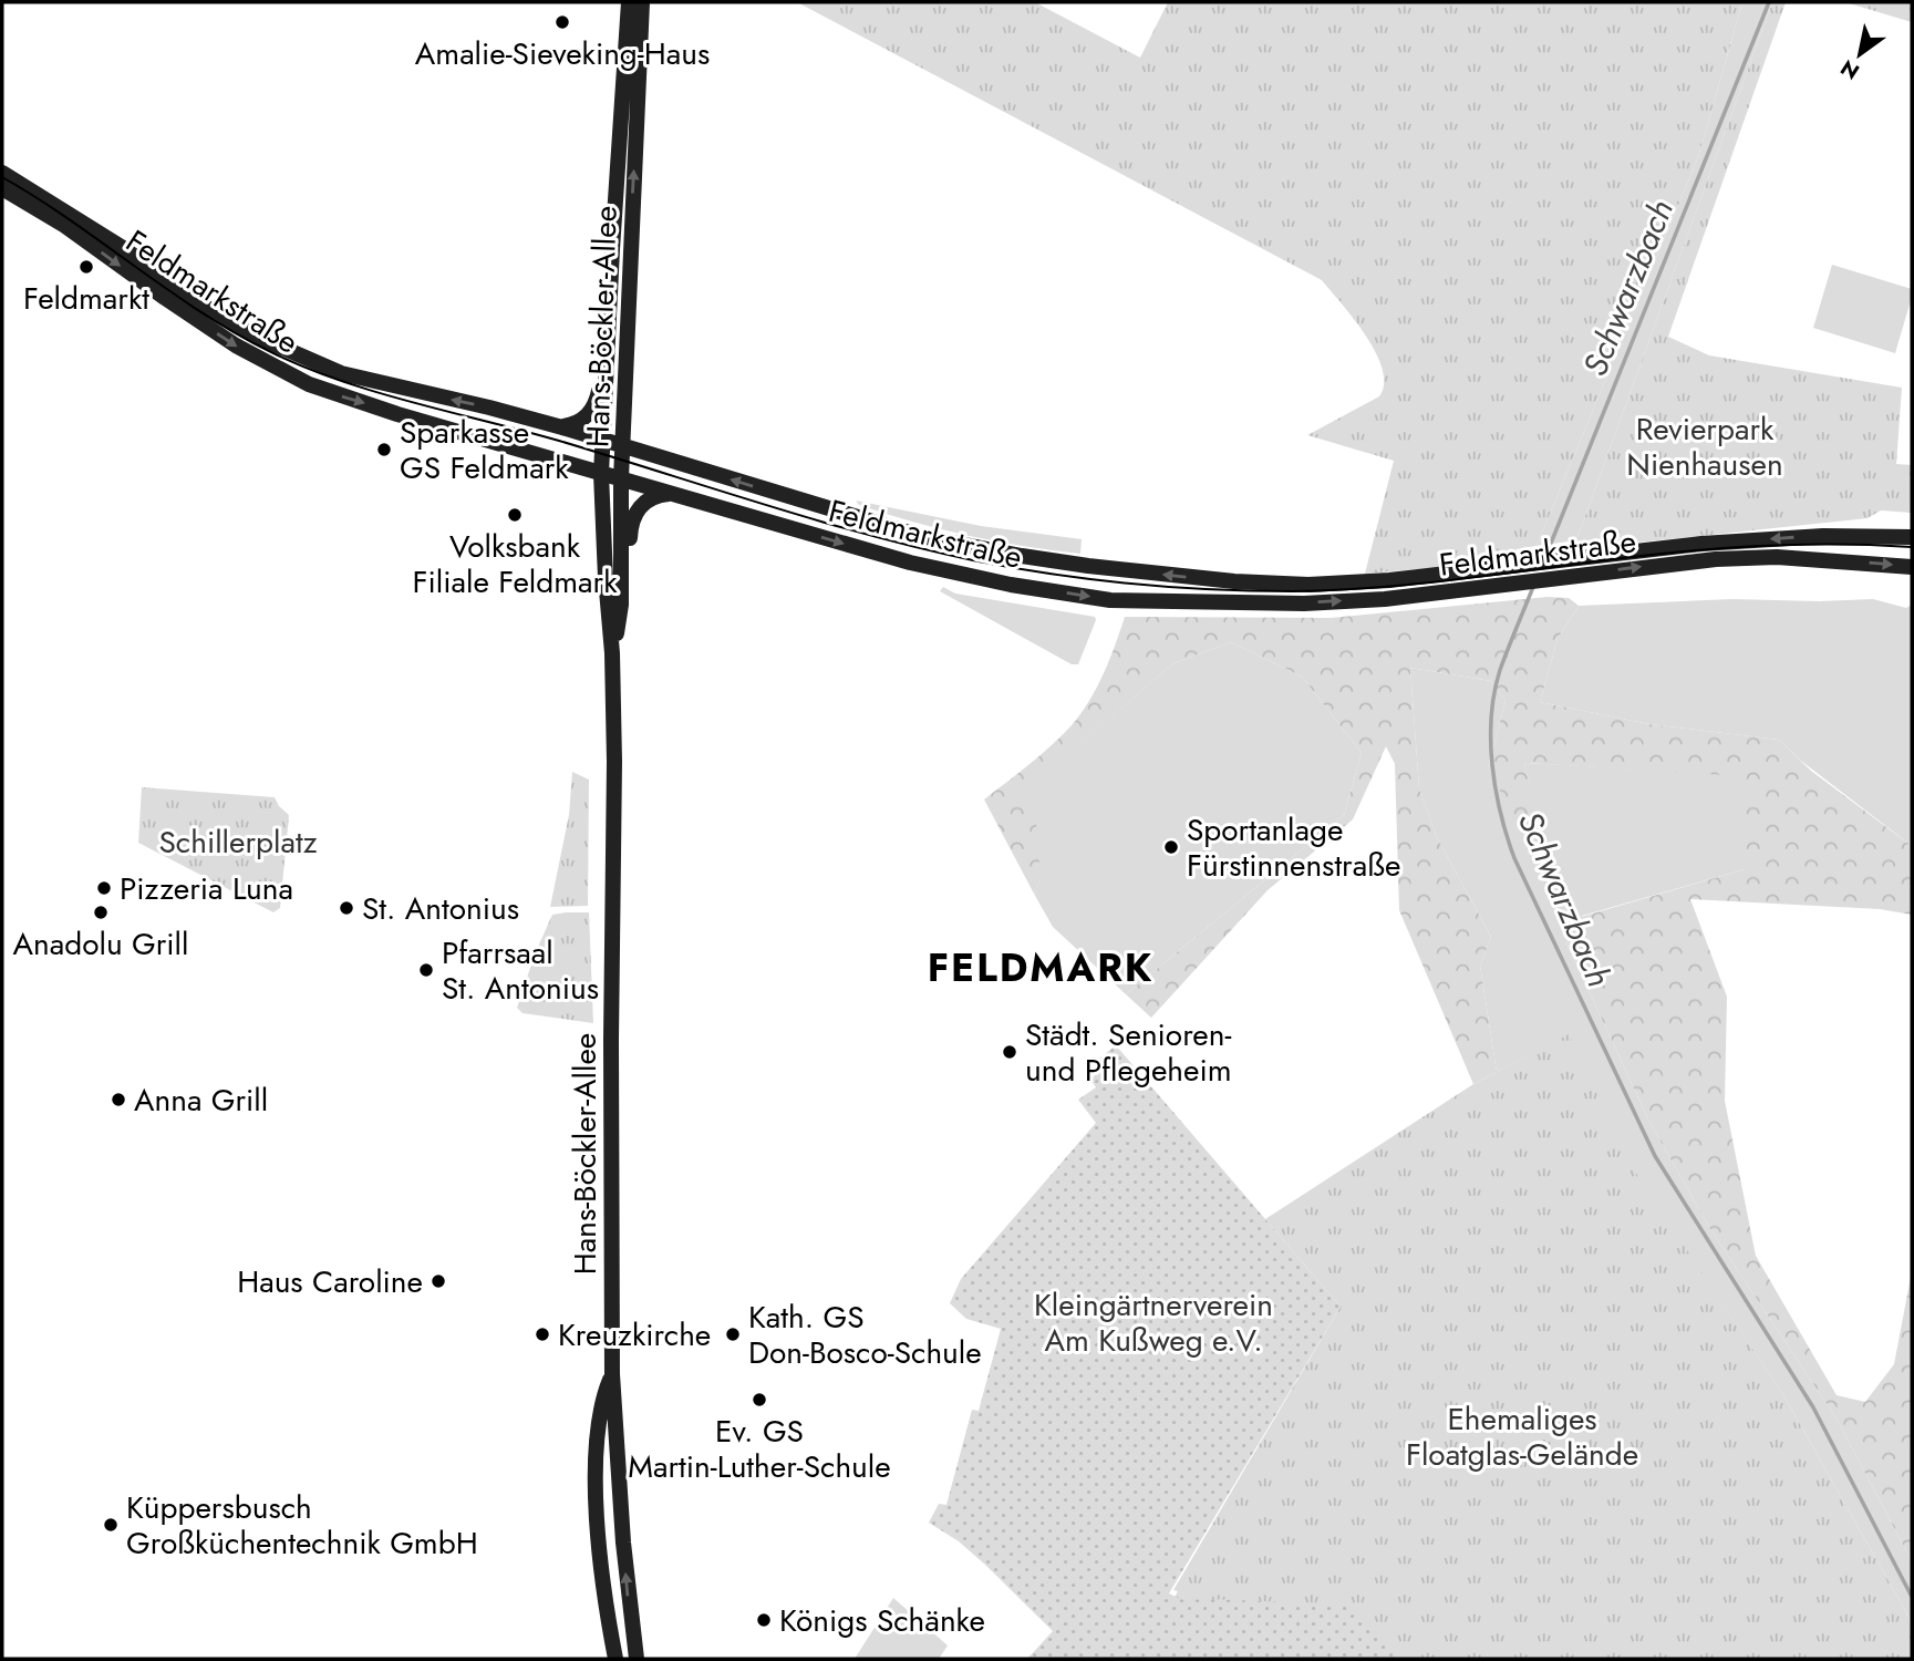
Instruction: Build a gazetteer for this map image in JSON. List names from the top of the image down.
{
  "streets": {
    "main road": ["Feldmarkstraße", "Hans-Böckler-Allee"]
  },
  "crossings": [
    ["Feldmarkstraße", "Hans-Böckler-Allee"]
  ],
  "districts": ["FELDMARK"],
  "water": ["Schwarzbach"],
  "parks": [
    "Revierpark Nienhausen",
    "Schillerplatz",
    "Kleingärtnerverein Am Kußweg e.V.",
    "Ehemaliges Floatglas-Gelände"
  ],
  "places": [
    "Amalie-Sieveking-Haus",
    "Feldmarkt",
    "Sparkasse GS Feldmark",
    "Volksbank Filiale Feldmark",
    "Sportanlage Fürstinnenstraße",
    "Pizzeria Luna",
    "St. Antonius",
    "Anadolu Grill",
    "Pfarrsaal St. Antonius",
    "Städt. Senioren- und Pflegeheim",
    "Anna Grill",
    "Haus Caroline",
    "Kreuzkirche",
    "Kath. GS Don-Bosco-Schule",
    "Ev. GS Martin-Luther-Schule",
    "Küppersbusch Großküchentechnik GmbH",
    "Königs Schänke"
  ],
  "north": "bottom left"
}
